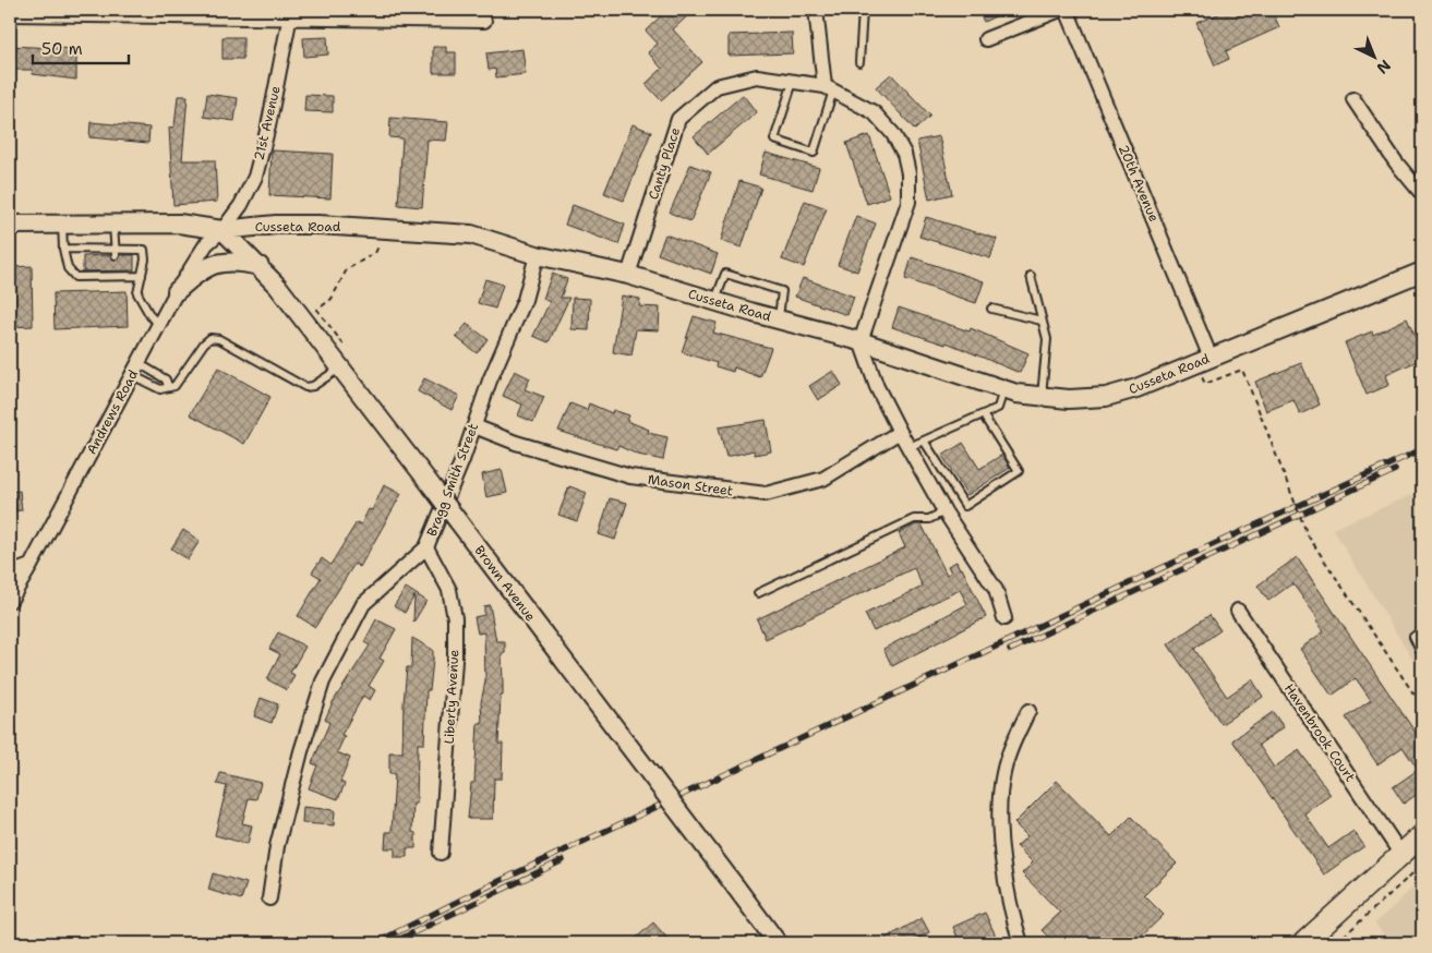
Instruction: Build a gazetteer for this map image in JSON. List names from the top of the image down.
{
  "streets": {
    "street": [
      "21st Avenue",
      "Canty Place",
      "20th Avenue",
      "Cusseta Road",
      "Andrews Road",
      "Bragg Smith Street",
      "Mason Street",
      "Brown Avenue",
      "Liberty Avenue",
      "Havenbrook Court"
    ]
  },
  "crossings": [
    ["21st Avenue", "Cusseta Road"],
    ["21st Avenue", "Andrews Road"],
    ["21st Avenue", "Brown Avenue"],
    ["Canty Place", "Cusseta Road"],
    ["20th Avenue", "Cusseta Road"],
    ["Cusseta Road", "Andrews Road"],
    ["Cusseta Road", "Bragg Smith Street"],
    ["Cusseta Road", "Brown Avenue"],
    ["Andrews Road", "Brown Avenue"],
    ["Bragg Smith Street", "Mason Street"],
    ["Bragg Smith Street", "Liberty Avenue"]
  ],
  "scale_bar": "50 m",
  "north": "bottom right"
}
